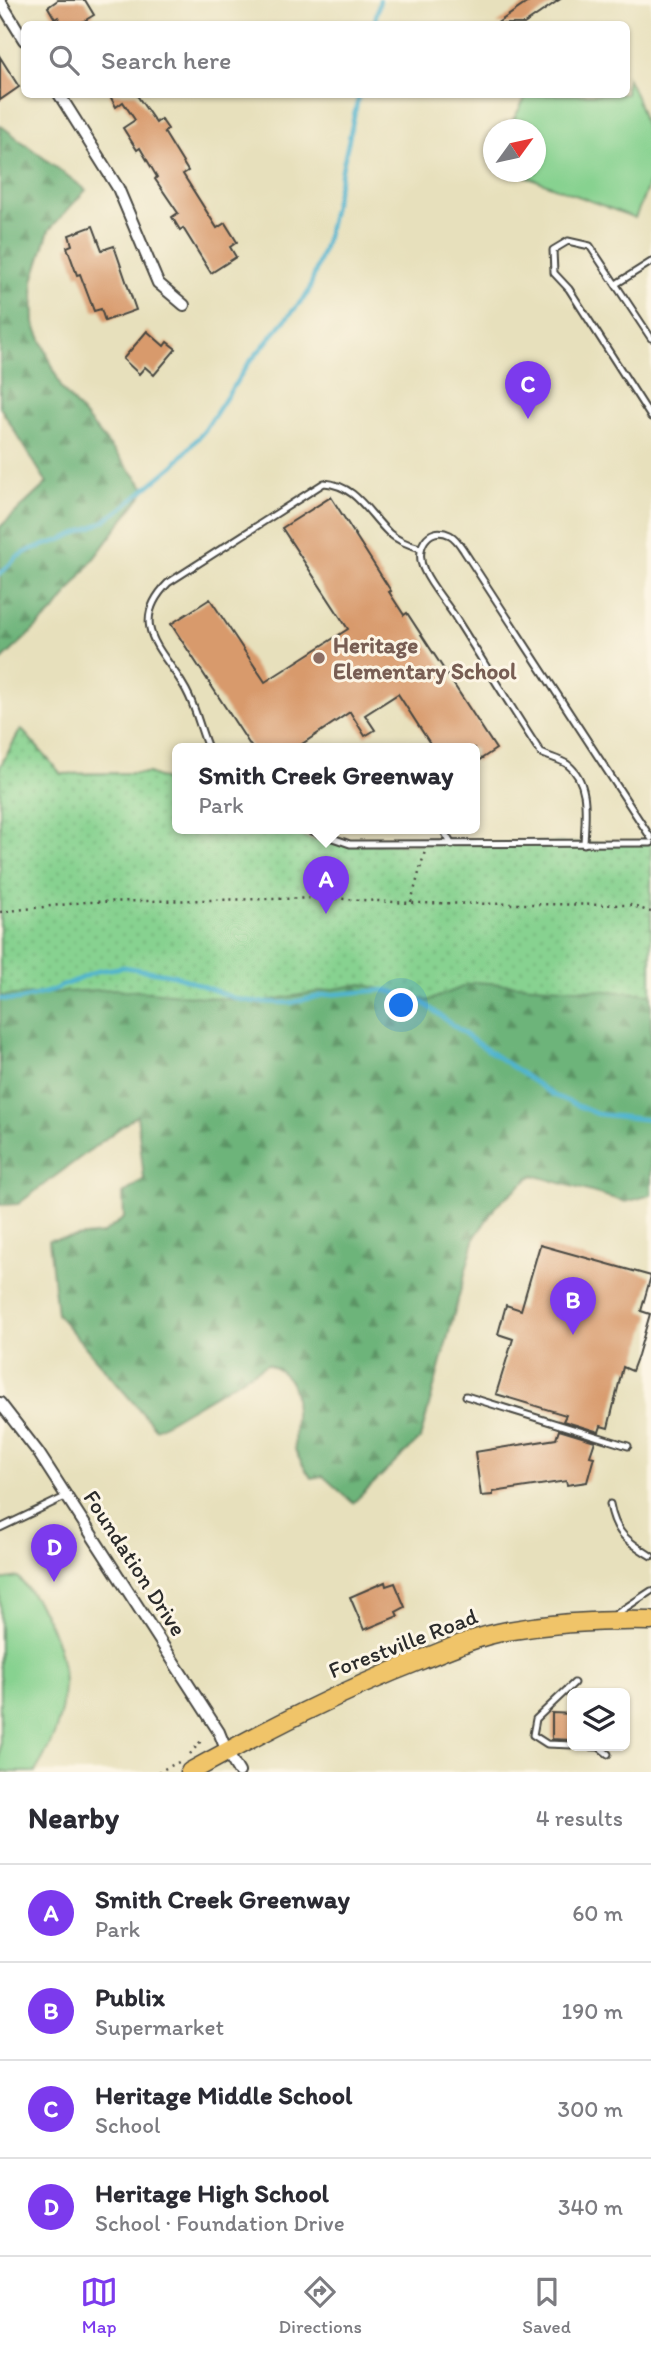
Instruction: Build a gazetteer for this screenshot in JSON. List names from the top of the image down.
{
  "streets": {
    "main road": ["Forestville Road"],
    "street": ["Foundation Drive"]
  },
  "crossings": [
    ["Foundation Drive", "Forestville Road"]
  ],
  "places": ["Heritage Elementary School"],
  "north": "top right",
  "page": {
    "search": "Search here",
    "pins": [
      "C",
      "A",
      "B",
      "D"
    ],
    "popup": ["Smith Creek Greenway", "Park"],
    "heading": ["Nearby", "4 results"],
    "list": [
      {
        "mark": "A",
        "name": "Smith Creek Greenway",
        "note": "Park",
        "value": "60 m"
      },
      {
        "mark": "B",
        "name": "Publix",
        "note": "Supermarket",
        "value": "190 m"
      },
      {
        "mark": "C",
        "name": "Heritage Middle School",
        "note": "School",
        "value": "300 m"
      },
      {
        "mark": "D",
        "name": "Heritage High School",
        "note": "School · Foundation Drive",
        "value": "340 m"
      }
    ],
    "nav": ["Map", "Directions", "Saved"]
  }
}
